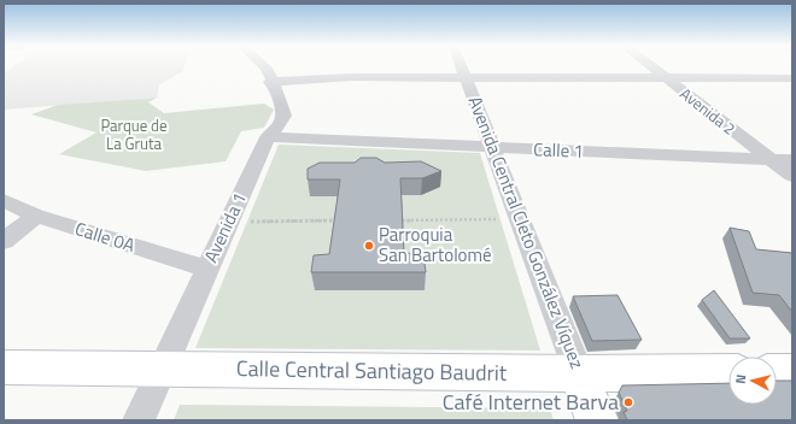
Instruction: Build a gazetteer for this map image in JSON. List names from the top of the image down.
{
  "streets": {
    "main road": ["Avenida Central Cleto González Víquez", "Calle Central Santiago Baudrit"],
    "street": [
      "Avenida 2",
      "Calle 1",
      "Avenida 1",
      "Calle 0A"
    ]
  },
  "crossings": [
    ["Avenida 2", "Calle 1"],
    ["Calle 1", "Avenida 1"],
    ["Calle 1", "Avenida Central Cleto González Víquez"],
    ["Avenida 1", "Calle 0A"],
    ["Avenida 1", "Calle Central Santiago Baudrit"],
    ["Avenida Central Cleto González Víquez", "Calle Central Santiago Baudrit"]
  ],
  "parks": ["Parque de La Gruta"],
  "places": ["Parroquia San Bartolomé", "Café Internet Barva"],
  "north": "left"
}
